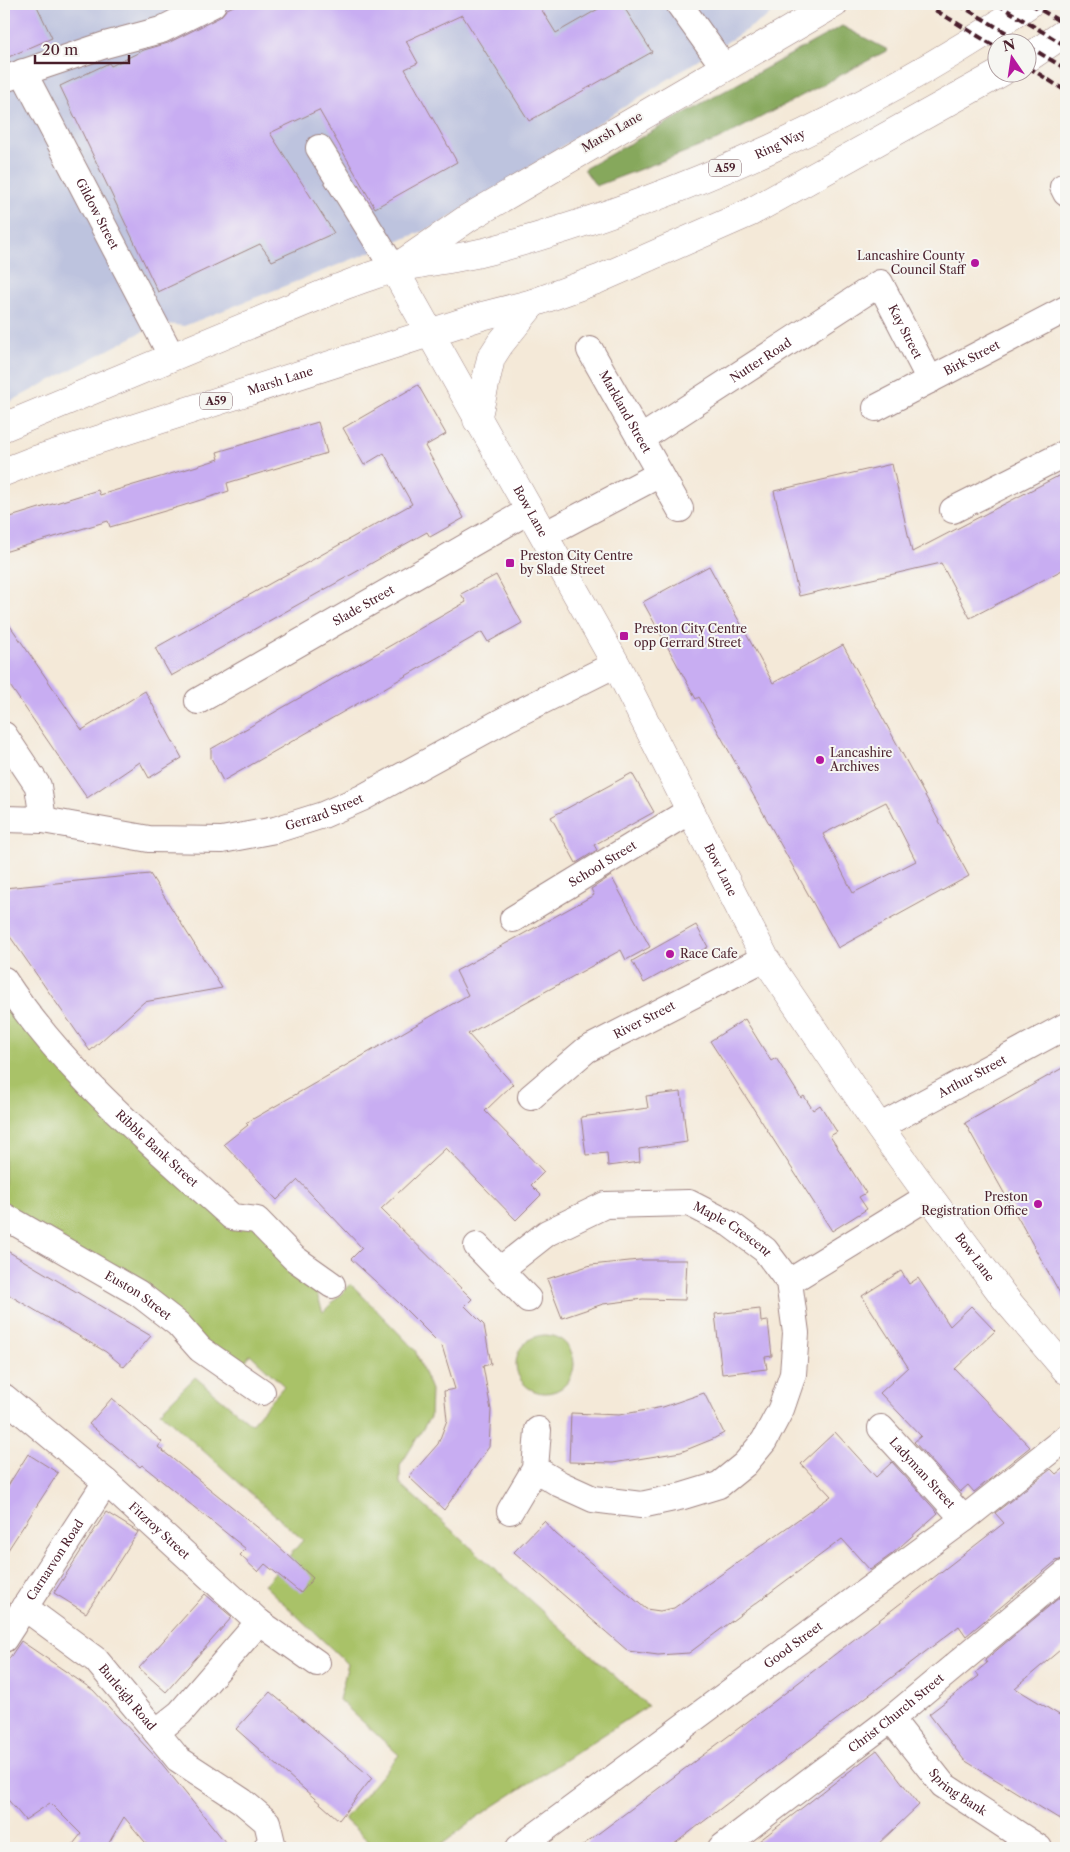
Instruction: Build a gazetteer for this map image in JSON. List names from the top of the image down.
{
  "streets": {
    "main road": [
      "Marsh Lane",
      "Ring Way",
      "A59",
      "Bow Lane"
    ],
    "street": [
      "Gildow Street",
      "Kay Street",
      "Birk Street",
      "Nutter Road",
      "Markland Street",
      "Slade Street",
      "Gerrard Street",
      "School Street",
      "River Street",
      "Arthur Street",
      "Ribble Bank Street",
      "Maple Crescent",
      "Euston Street",
      "Ladyman Street",
      "Fitzroy Street",
      "Carnarvon Road",
      "Good Street",
      "Burleigh Road",
      "Christ Church Street",
      "Spring Bank"
    ]
  },
  "crossings": [
    ["Marsh Lane", "Ring Way"],
    ["Marsh Lane", "A59"],
    ["Marsh Lane", "Gildow Street"],
    ["Marsh Lane", "Bow Lane"],
    ["A59", "Bow Lane"],
    ["Kay Street", "Birk Street"],
    ["Kay Street", "Nutter Road"],
    ["Nutter Road", "Markland Street"],
    ["Bow Lane", "Slade Street"],
    ["Bow Lane", "Gerrard Street"],
    ["Bow Lane", "School Street"],
    ["Bow Lane", "River Street"],
    ["Bow Lane", "Arthur Street"],
    ["Ladyman Street", "Good Street"],
    ["Fitzroy Street", "Carnarvon Road"],
    ["Fitzroy Street", "Burleigh Road"],
    ["Carnarvon Road", "Burleigh Road"],
    ["Christ Church Street", "Spring Bank"]
  ],
  "places": {
    "other": [
      "Lancashire County Council Staff",
      "Lancashire Archives",
      "Race Cafe",
      "Preston Registration Office"
    ],
    "transit": ["Preston City Centre by Slade Street", "Preston City Centre opp Gerrard Street"]
  },
  "scale_bar": "20 m",
  "north": "top"
}
